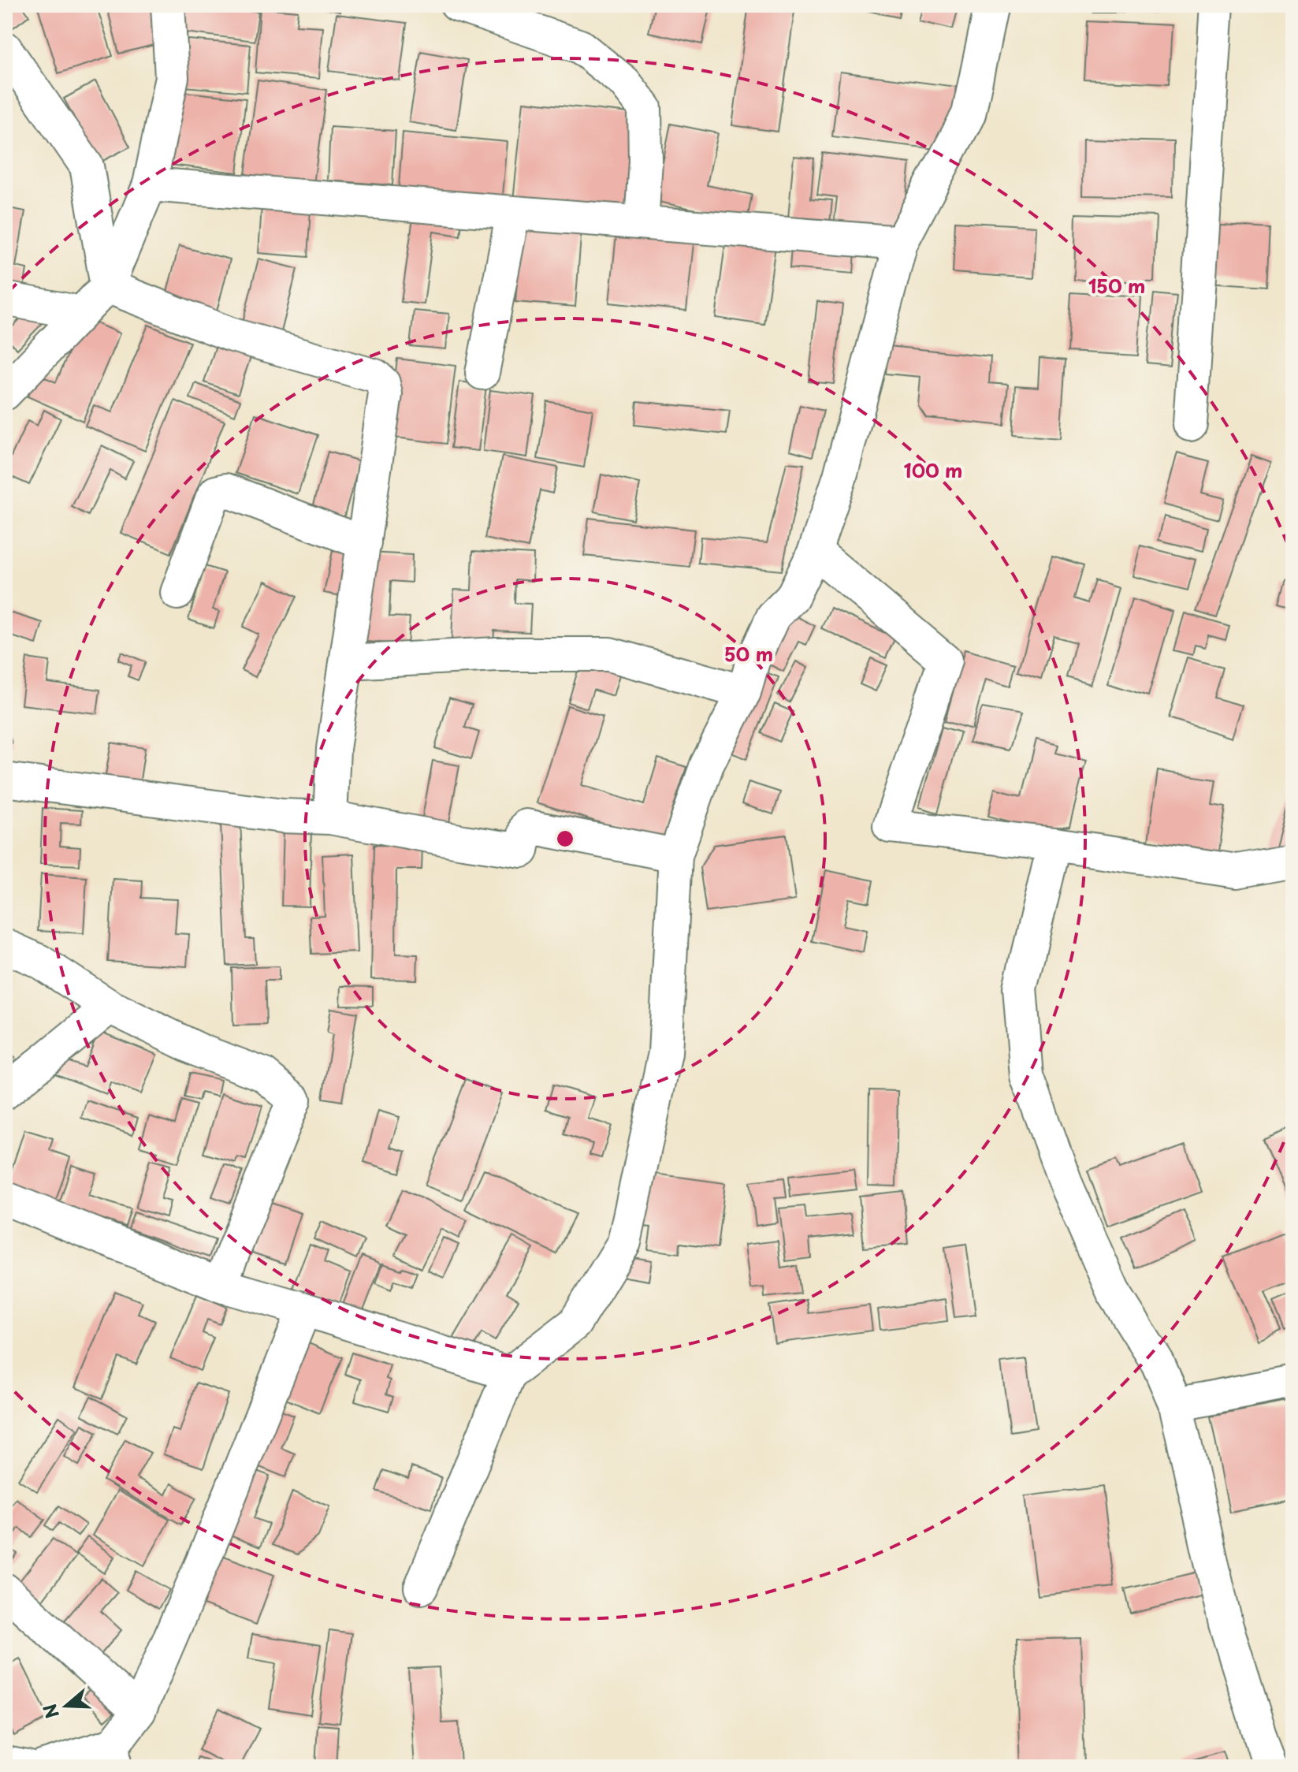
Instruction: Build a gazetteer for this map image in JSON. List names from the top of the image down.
{
  "north": "left",
  "rings": ["150 m", "100 m", "50 m"]
}
